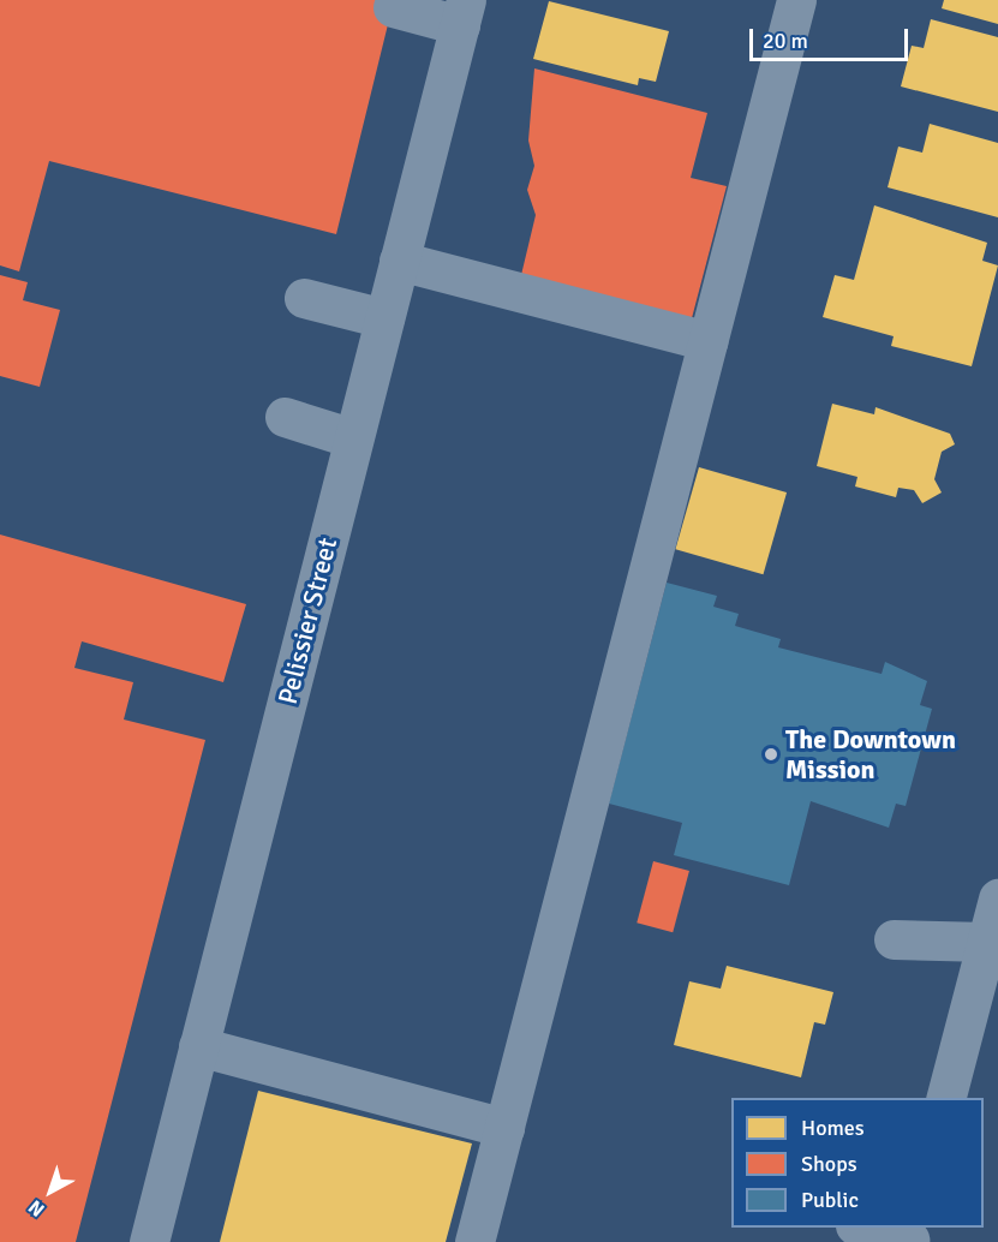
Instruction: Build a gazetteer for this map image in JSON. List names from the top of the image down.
{
  "streets": {
    "street": ["Pelissier Street"]
  },
  "places": ["The Downtown Mission"],
  "legend": ["Homes", "Shops", "Public"],
  "scale_bar": "20 m",
  "north": "bottom left"
}
